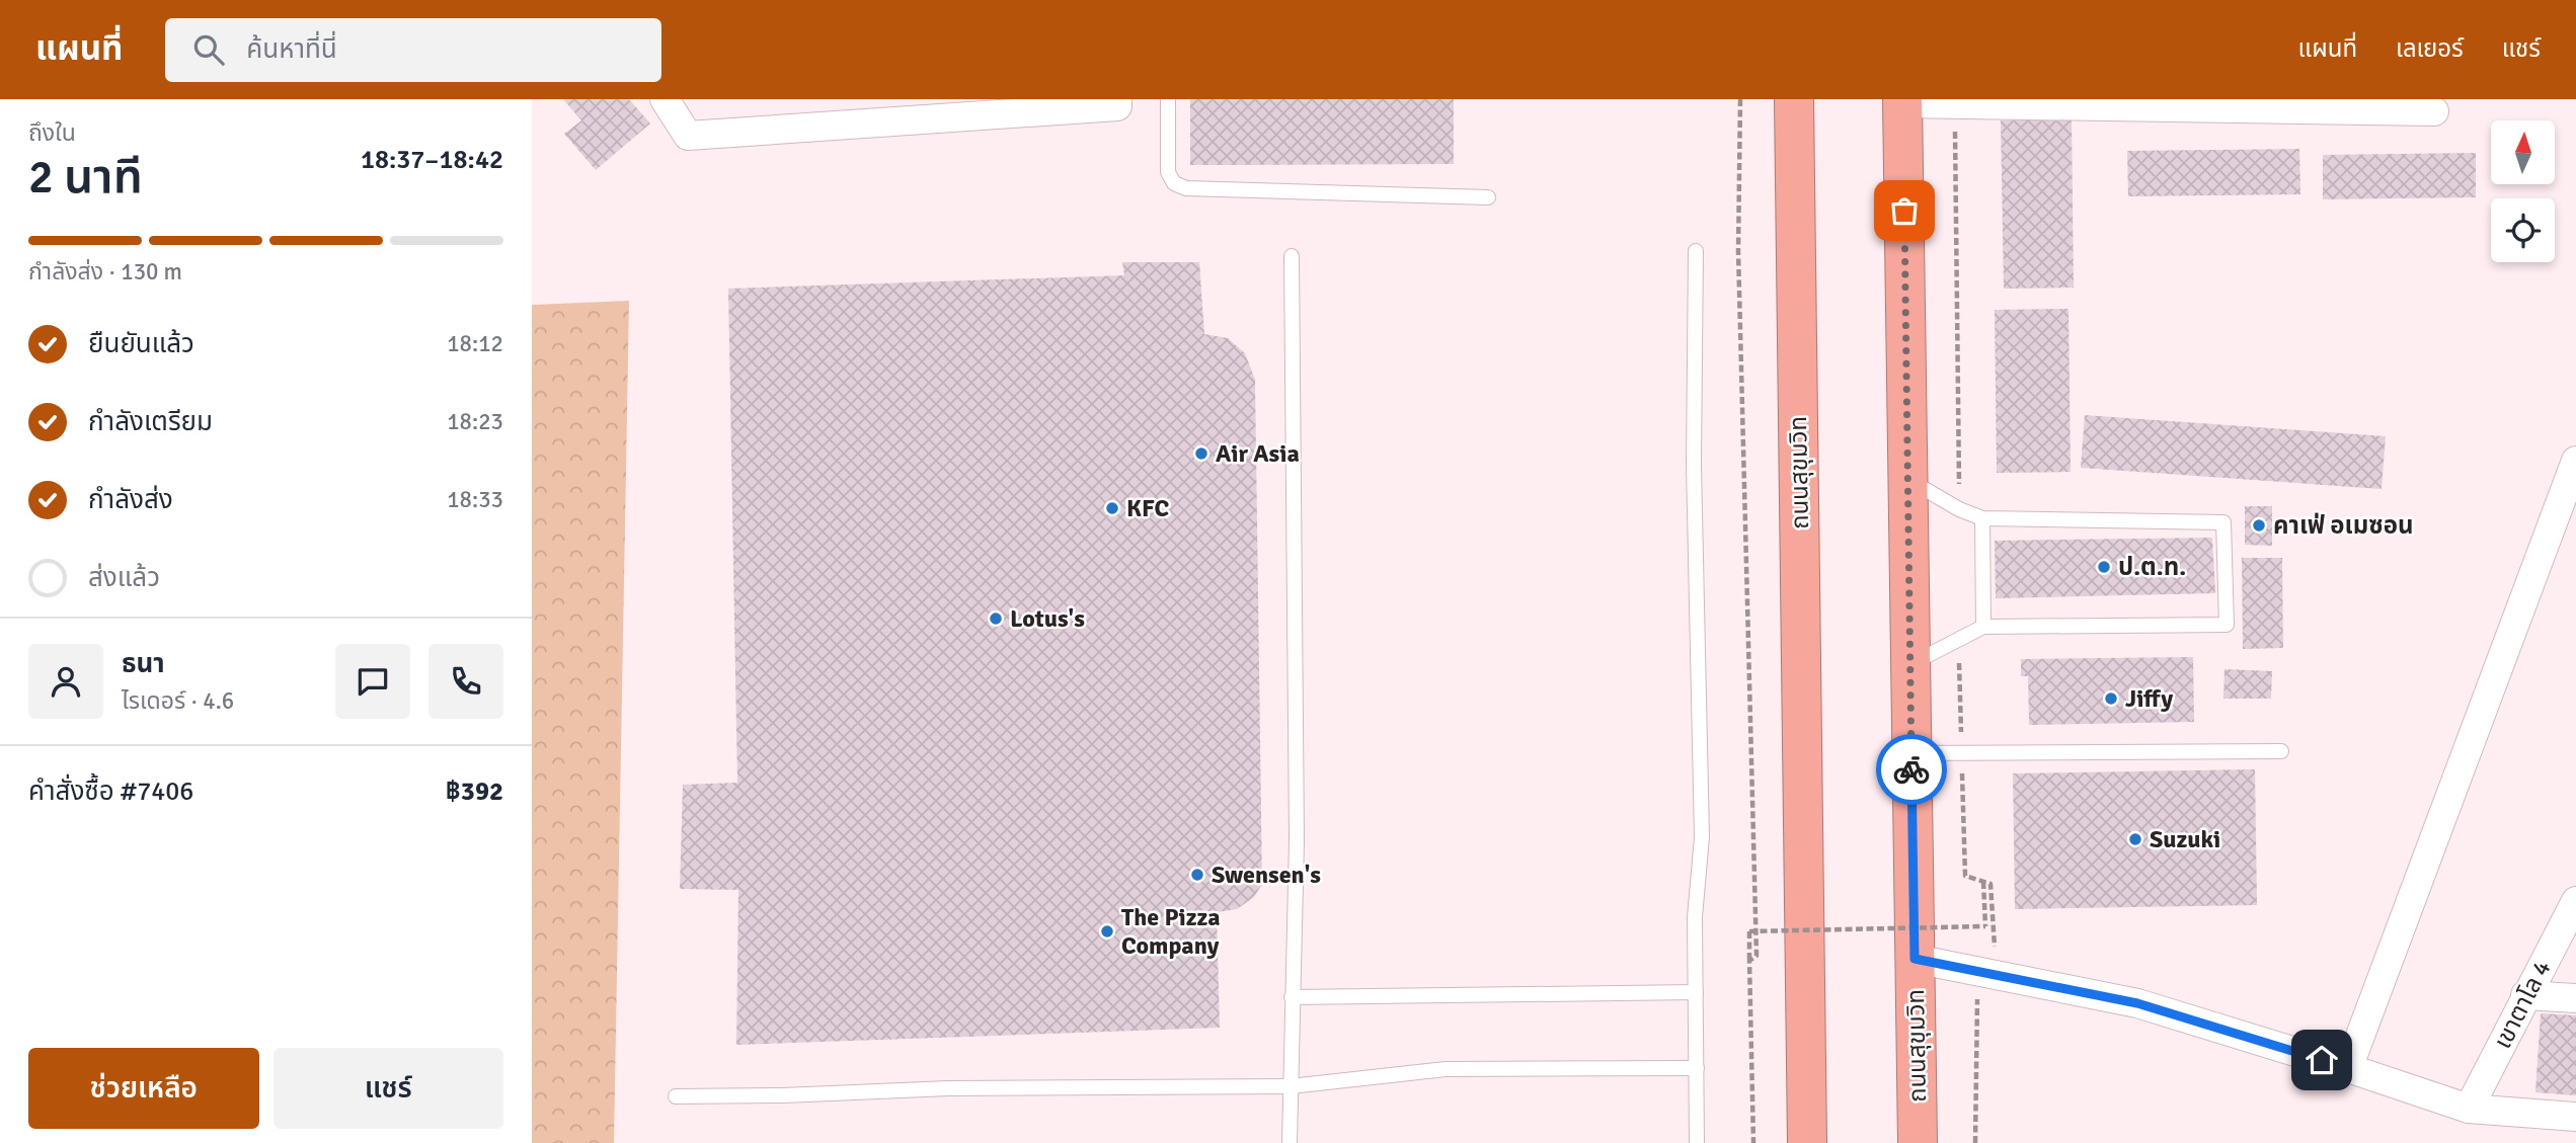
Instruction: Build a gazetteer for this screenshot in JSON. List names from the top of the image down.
{
  "streets": {
    "highway": ["ถนนสุขุมวิท"],
    "street": ["เขาตาโล 4"]
  },
  "places": [
    "Air Asia",
    "KFC",
    "คาเฟ่ อเมซอน",
    "ป.ต.ท.",
    "Lotus's",
    "Jiffy",
    "Suzuki",
    "Swensen's",
    "The Pizza Company"
  ],
  "north": "top",
  "page": {
    "header": "แผนที่",
    "search": "ค้นหาที่นี่",
    "nav": ["แผนที่", "เลเยอร์", "แชร์"],
    "heading": ["2 นาที", "ถึงใน", "18:37–18:42"],
    "panel": [
      "ธนา",
      "ไรเดอร์ · 4.6",
      "คำสั่งซื้อ #7406",
      "฿392"
    ],
    "bar": "กำลังส่ง · 130 m",
    "list": [
      ["ยืนยันแล้ว", "18:12"],
      ["กำลังเตรียม", "18:23"],
      ["กำลังส่ง", "18:33"],
      "ส่งแล้ว"
    ],
    "buttons": ["ช่วยเหลือ", "แชร์"]
  }
}
